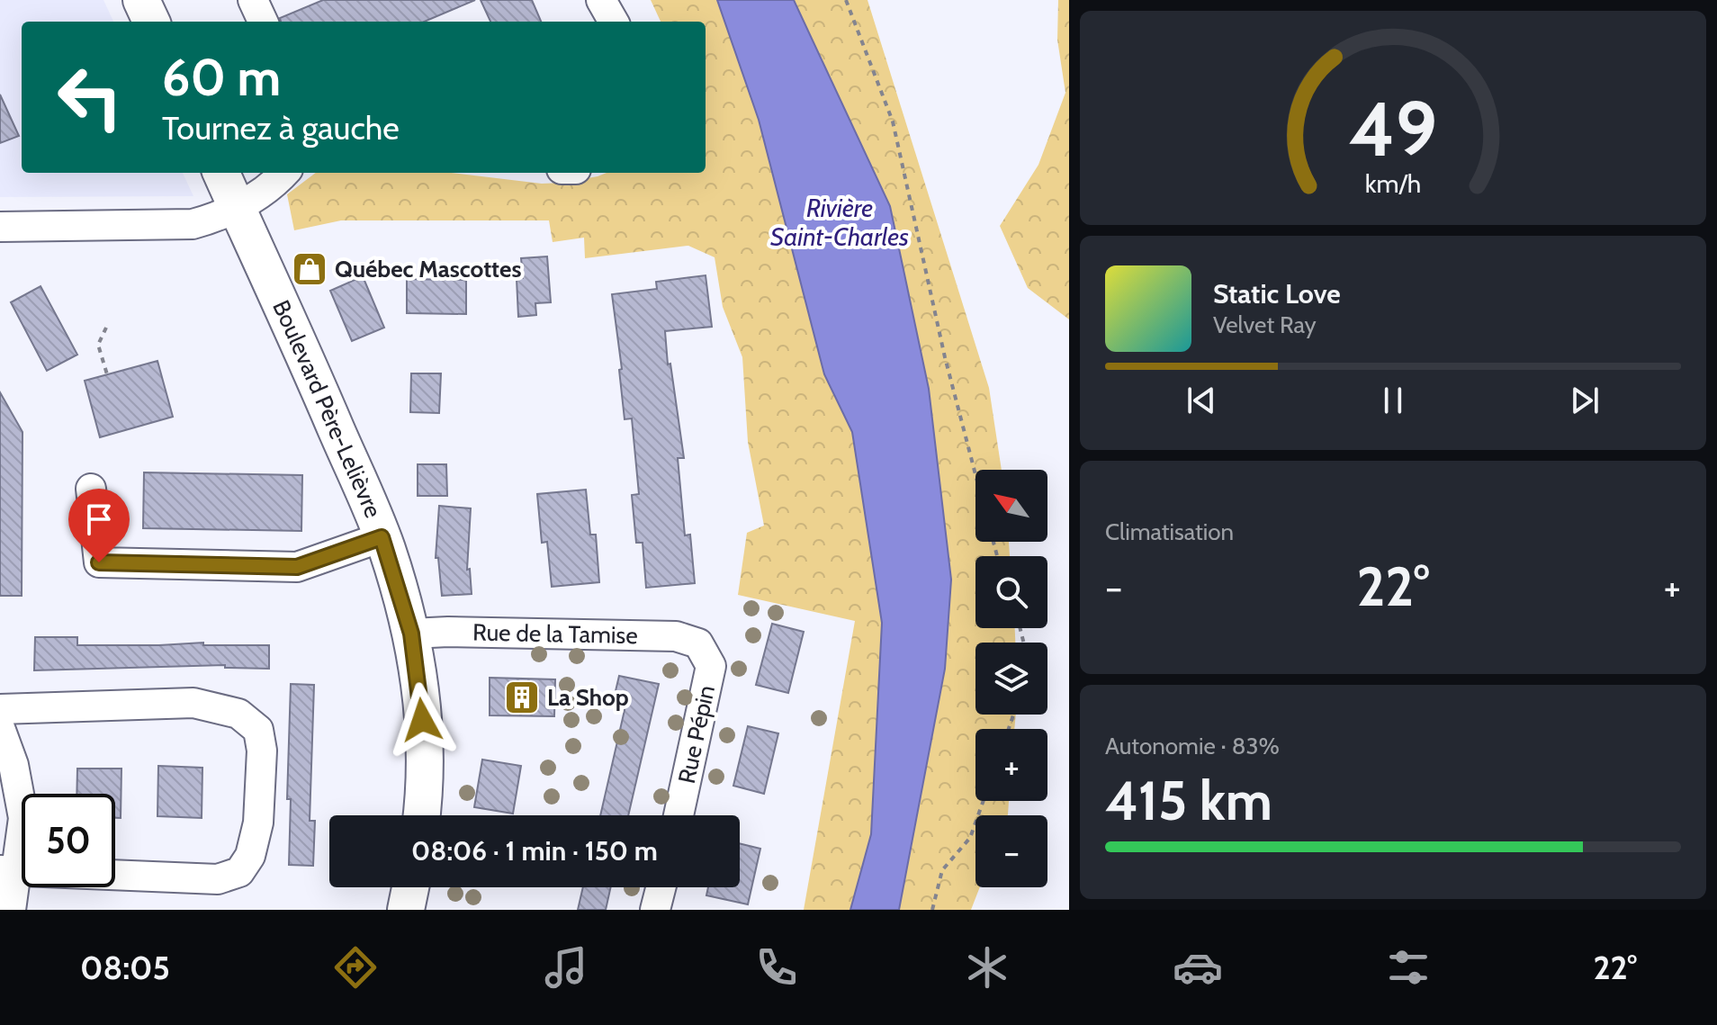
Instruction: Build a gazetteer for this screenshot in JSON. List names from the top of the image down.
{
  "streets": {
    "main road": ["Boulevard Père-Lelièvre"],
    "street": ["Rue de la Tamise", "Rue Pépin"]
  },
  "crossings": [
    ["Boulevard Père-Lelièvre", "Rue de la Tamise"],
    ["Rue de la Tamise", "Rue Pépin"]
  ],
  "water": ["Rivière Saint-Charles"],
  "places": {
    "shop": ["Québec Mascottes"],
    "building": ["La Shop"]
  },
  "north": "top left",
  "page": {
    "turn": ["60 m", "Tournez à gauche"],
    "song": ["Static Love", "Velvet Ray"],
    "tile": [
      "Climatisation",
      ["Autonomie · 83%", "415 km"]
    ],
    "map_buttons": ["+", "−"],
    "heat": ["−", "22°", "+"],
    "limit": "50",
    "trip": "08:06 · 1 min · 150 m",
    "tabs": ["08:05", "22°"],
    "gauge": ["49", "km/h"]
  }
}
